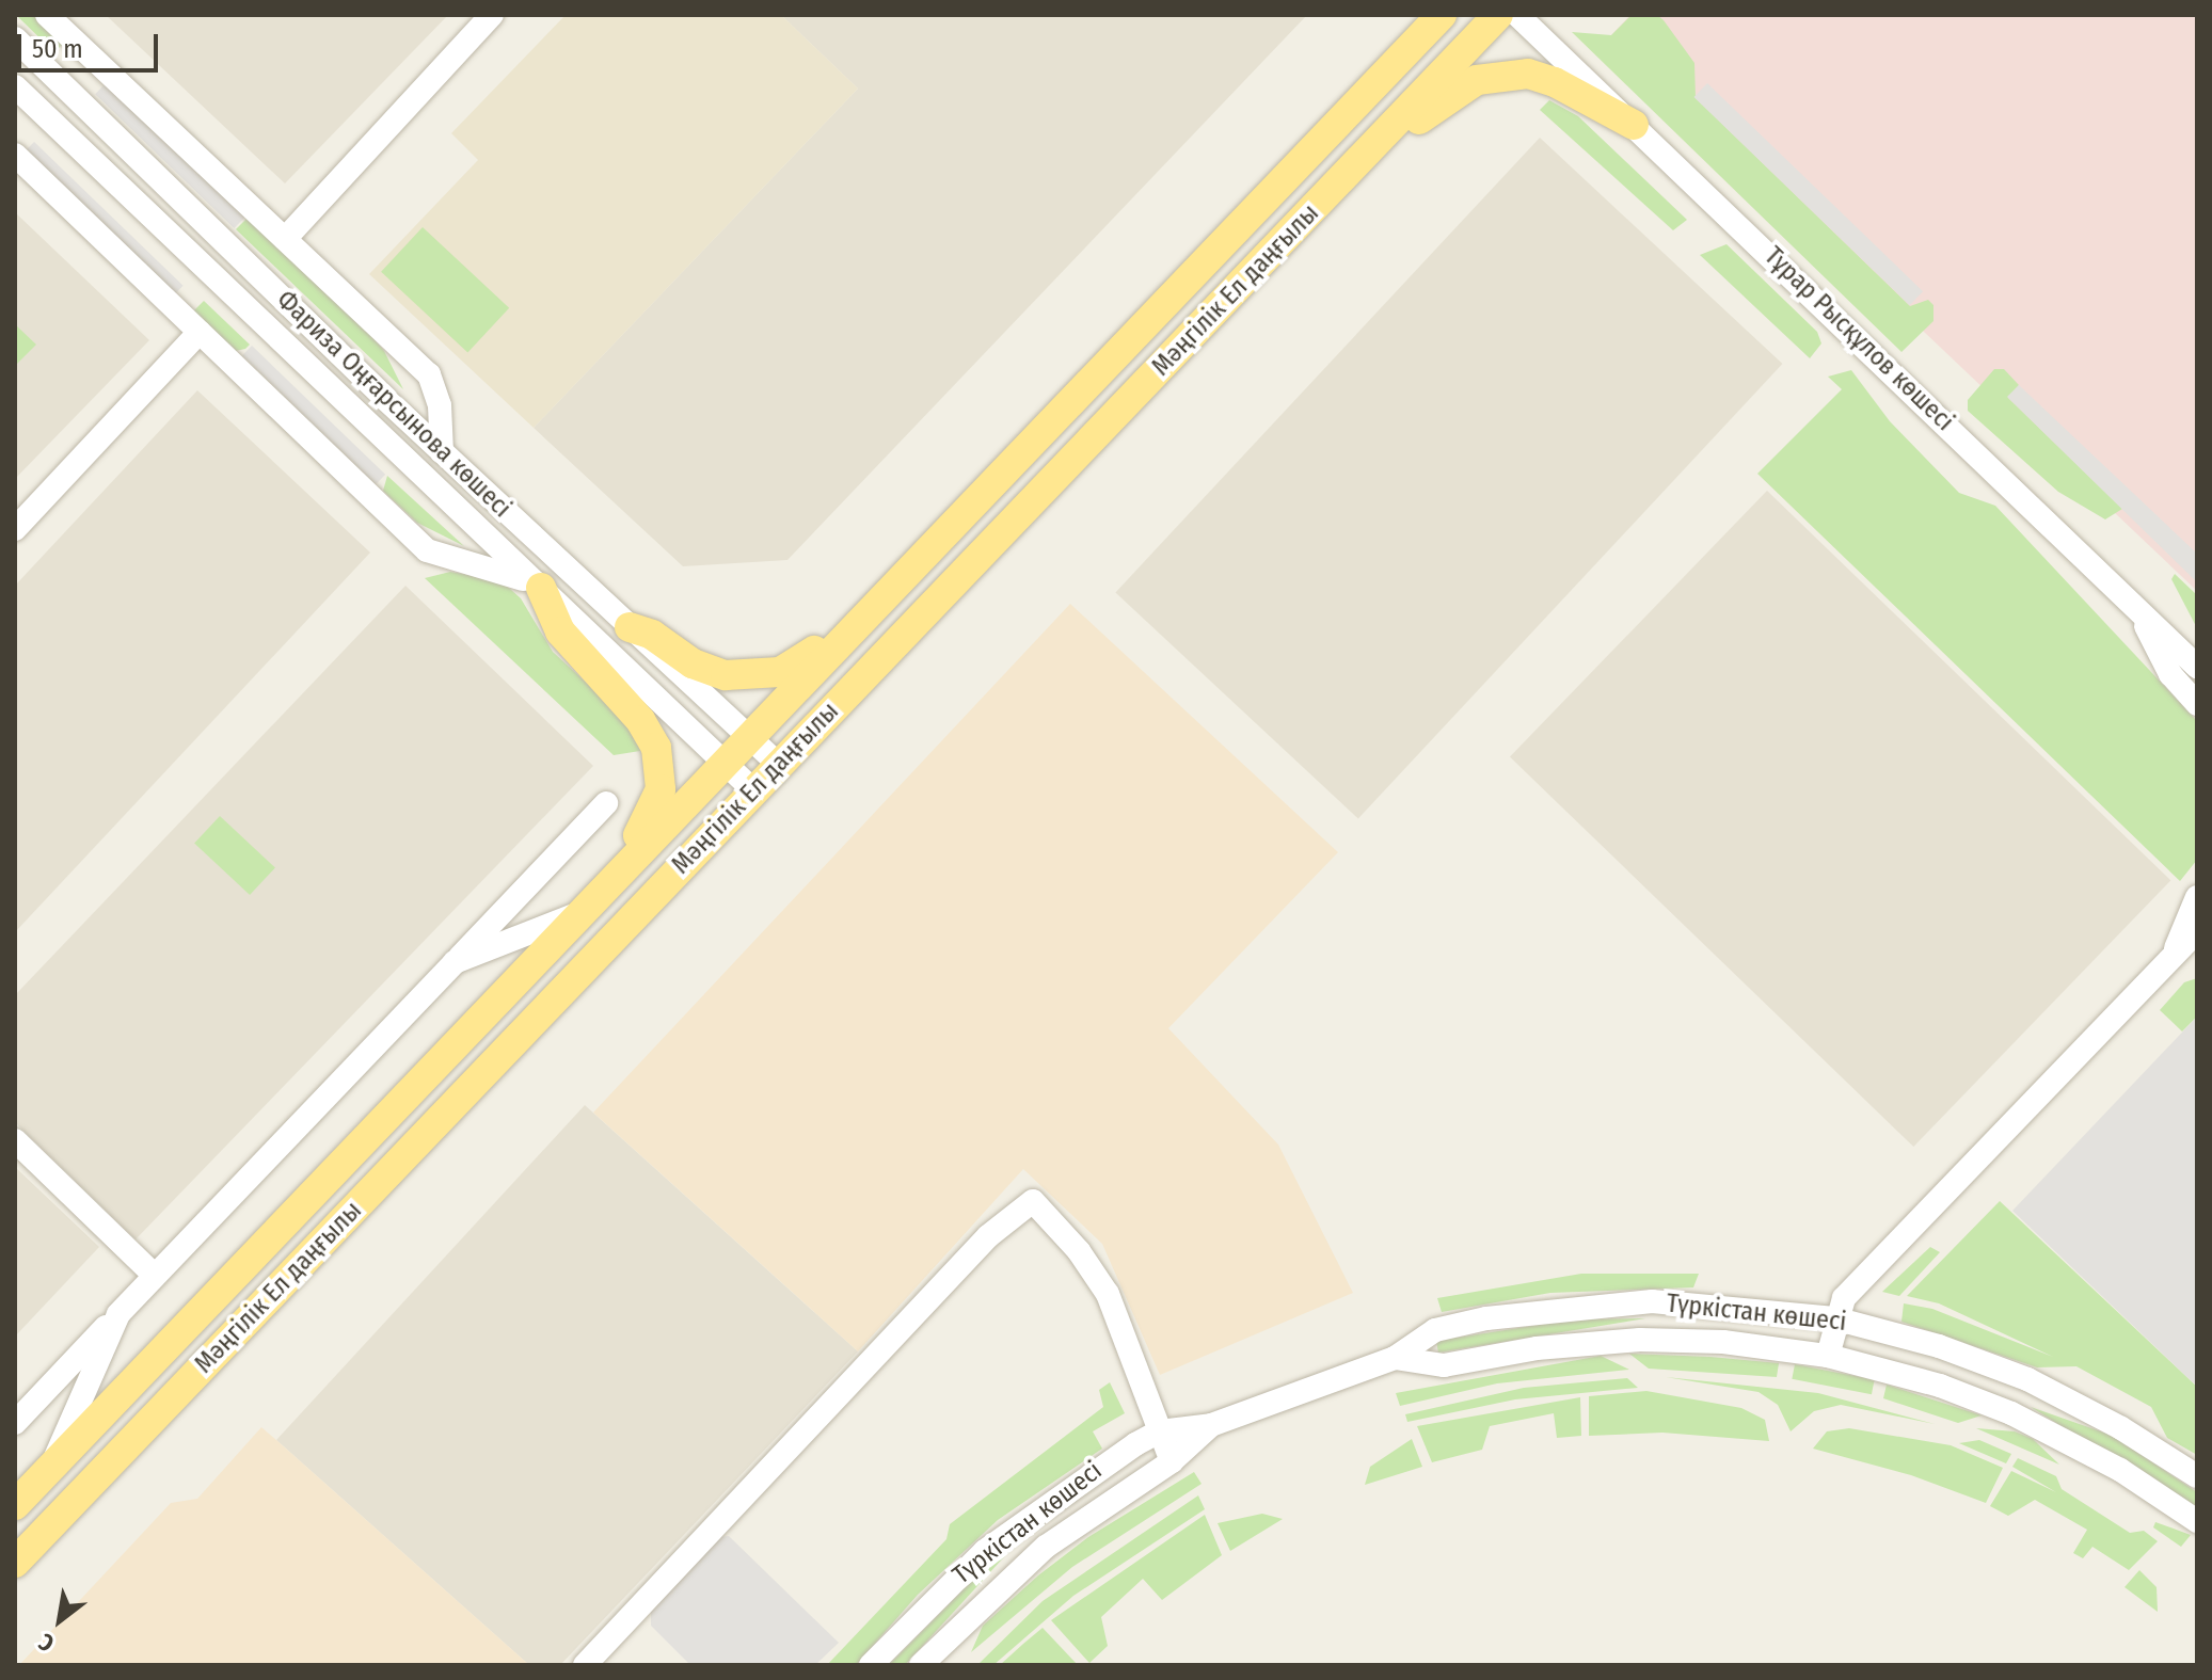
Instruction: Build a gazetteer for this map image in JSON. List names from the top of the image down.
{
  "streets": {
    "main road": ["Мәңгілік Ел даңғылы"],
    "street": ["Тұрар Рысқұлов көшесі", "Фариза Оңғарсынова көшесі", "Түркістан көшесі"]
  },
  "crossings": [
    ["Мәңгілік Ел даңғылы", "Фариза Оңғарсынова көшесі"]
  ],
  "scale_bar": "50 m",
  "north": "bottom left"
}
